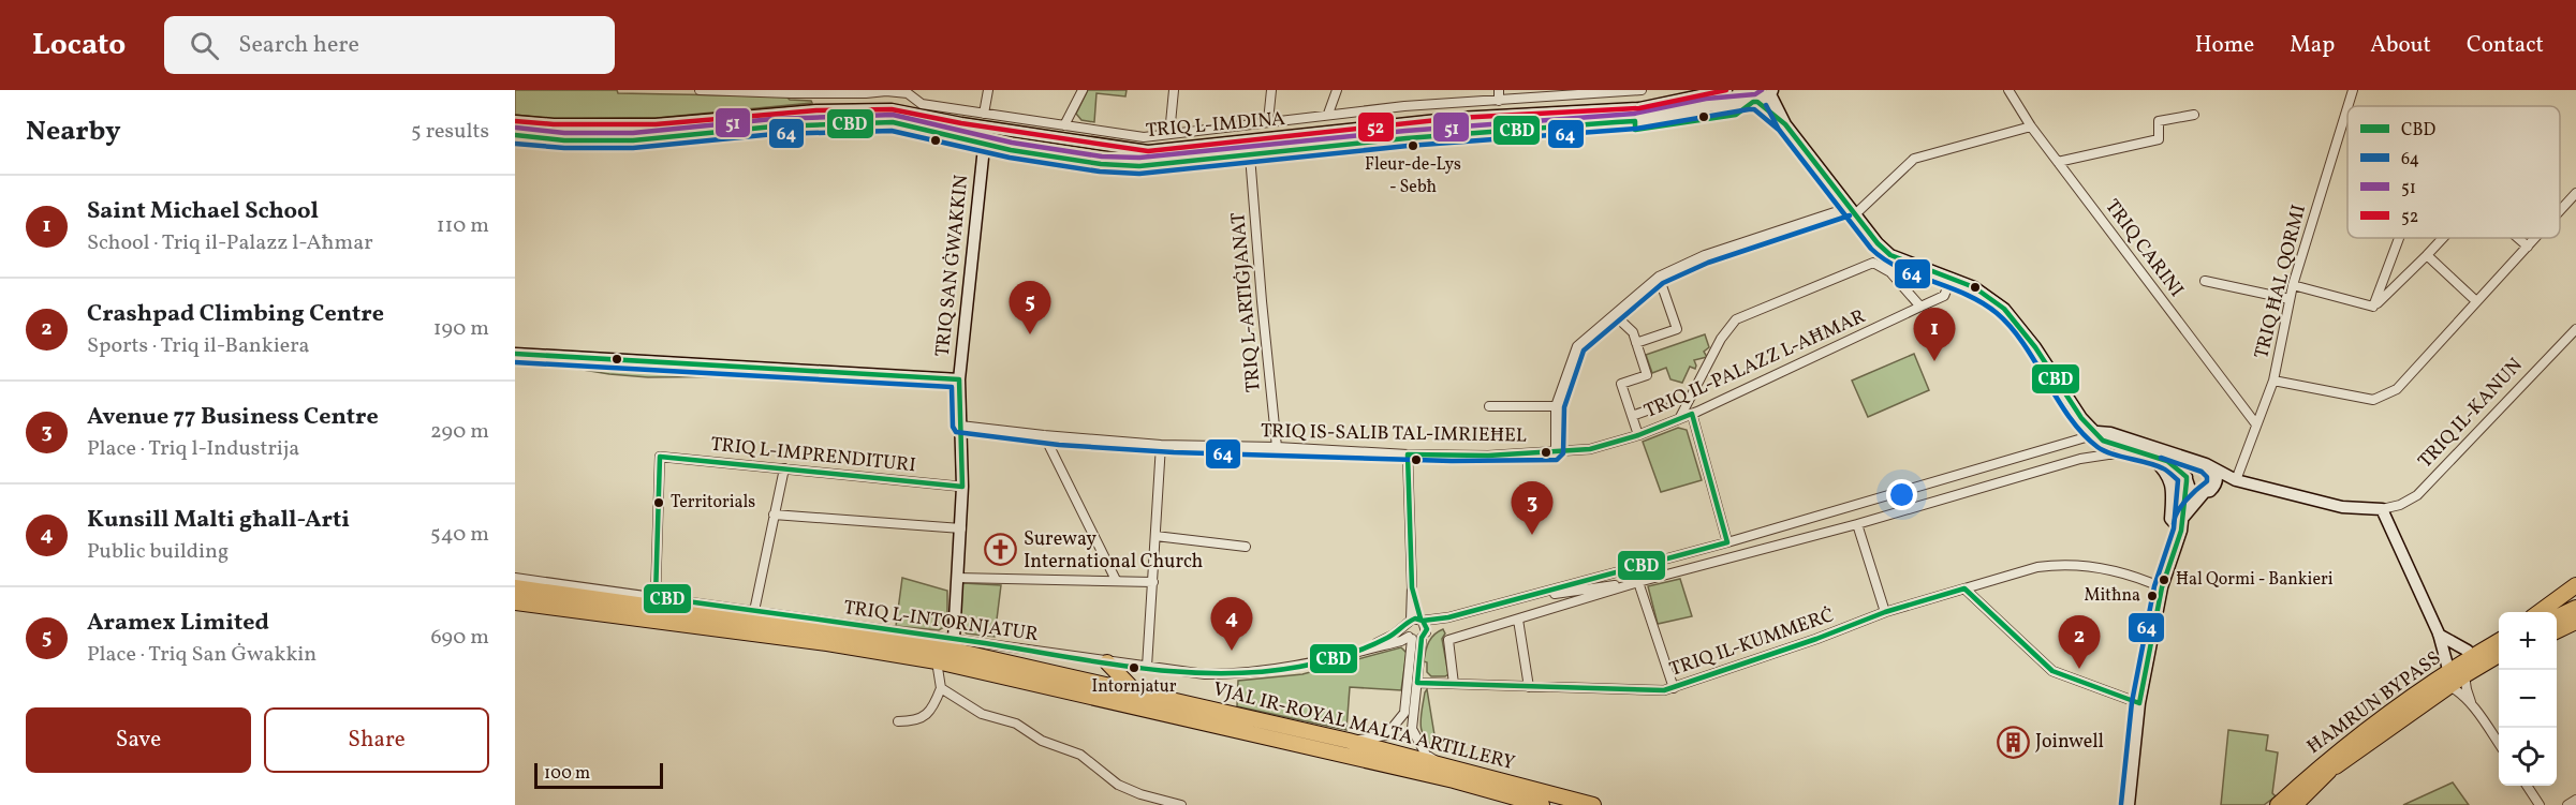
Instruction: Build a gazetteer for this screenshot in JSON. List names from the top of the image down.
{
  "streets": {
    "highway": ["ĦAMRUN BYPASS", "VJAL IR-ROYAL MALTA ARTILLERY"],
    "main road": ["TRIQ L-IMDINA", "TRIQ SAN ĠWAKKIN", "TRIQ IL-KANUN"],
    "street": [
      "TRIQ CARINI",
      "TRIQ ĦAL QORMI",
      "TRIQ L-ARTIĠJANAT",
      "TRIQ IL-PALAZZ L-AĦMAR",
      "TRIQ IS-SALIB TAL-IMRIEĦEL",
      "TRIQ L-IMPRENDITURI",
      "TRIQ L-INTORNJATUR",
      "TRIQ IL-KUMMERĊ"
    ]
  },
  "crossings": [
    ["TRIQ L-IMDINA", "TRIQ SAN ĠWAKKIN"],
    ["TRIQ L-IMDINA", "TRIQ L-ARTIĠJANAT"],
    ["TRIQ CARINI", "TRIQ ĦAL QORMI"],
    ["TRIQ SAN ĠWAKKIN", "TRIQ IS-SALIB TAL-IMRIEĦEL"],
    ["TRIQ SAN ĠWAKKIN", "TRIQ L-IMPRENDITURI"],
    ["TRIQ SAN ĠWAKKIN", "TRIQ L-INTORNJATUR"],
    ["TRIQ ĦAL QORMI", "TRIQ IL-KANUN"],
    ["TRIQ L-ARTIĠJANAT", "TRIQ IS-SALIB TAL-IMRIEĦEL"],
    ["TRIQ IL-PALAZZ L-AĦMAR", "TRIQ IS-SALIB TAL-IMRIEĦEL"],
    ["TRIQ L-IMPRENDITURI", "TRIQ L-INTORNJATUR"]
  ],
  "places": {
    "other": [
      "Fleur-de-Lys - Sebħ",
      "Territorials",
      "Ħal Qormi - Bankieri",
      "Mitħna",
      "Intornjatur"
    ],
    "church": ["Sureway International Church"],
    "building": ["Joinwell"]
  },
  "lines": [
    "transit line 51",
    "transit line 52",
    "transit line CBD",
    "transit line 64"
  ],
  "legend": [
    "CBD",
    "64",
    "51",
    "52"
  ],
  "scale_bar": "100 m",
  "page": {
    "header": "Locato",
    "search": "Search here",
    "nav": [
      "Home",
      "Map",
      "About",
      "Contact"
    ],
    "heading": ["Nearby", "5 results"],
    "list": [
      {
        "mark": "1",
        "name": "Saint Michael School",
        "note": "School · Triq il-Palazz l-Aħmar",
        "value": "110 m"
      },
      {
        "mark": "2",
        "name": "Crashpad Climbing Centre",
        "note": "Sports · Triq il-Bankiera",
        "value": "190 m"
      },
      {
        "mark": "3",
        "name": "Avenue 77 Business Centre",
        "note": "Place · Triq l-Industrija",
        "value": "290 m"
      },
      {
        "mark": "4",
        "name": "Kunsill Malti għall-Arti",
        "note": "Public building",
        "value": "540 m"
      },
      {
        "mark": "5",
        "name": "Aramex Limited",
        "note": "Place · Triq San Ġwakkin",
        "value": "690 m"
      }
    ],
    "pins": [
      "5",
      "1",
      "3",
      "4",
      "2"
    ],
    "map_buttons": ["+", "−"],
    "buttons": ["Save", "Share"],
    "scale": "100 m"
  }
}
